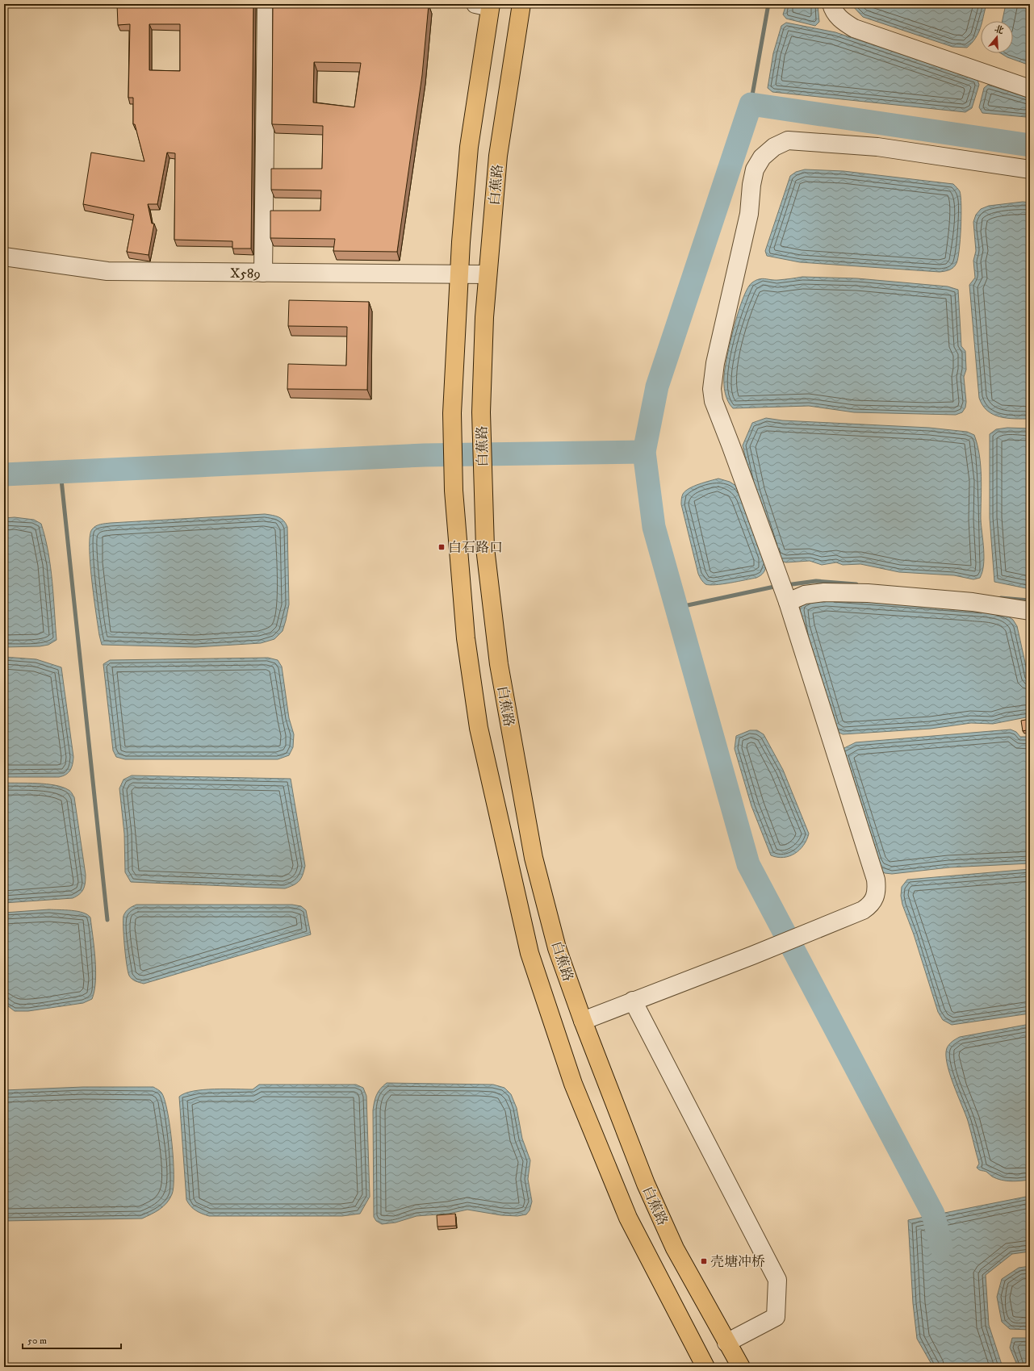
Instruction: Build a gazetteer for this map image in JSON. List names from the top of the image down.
{
  "streets": {
    "main road": ["白蕉路"],
    "street": ["X589"]
  },
  "crossings": [
    ["白蕉路", "X589"]
  ],
  "places": {
    "transit": ["白石路口", "壳塘冲桥"]
  },
  "scale_bar": "50 m",
  "north": "top"
}
